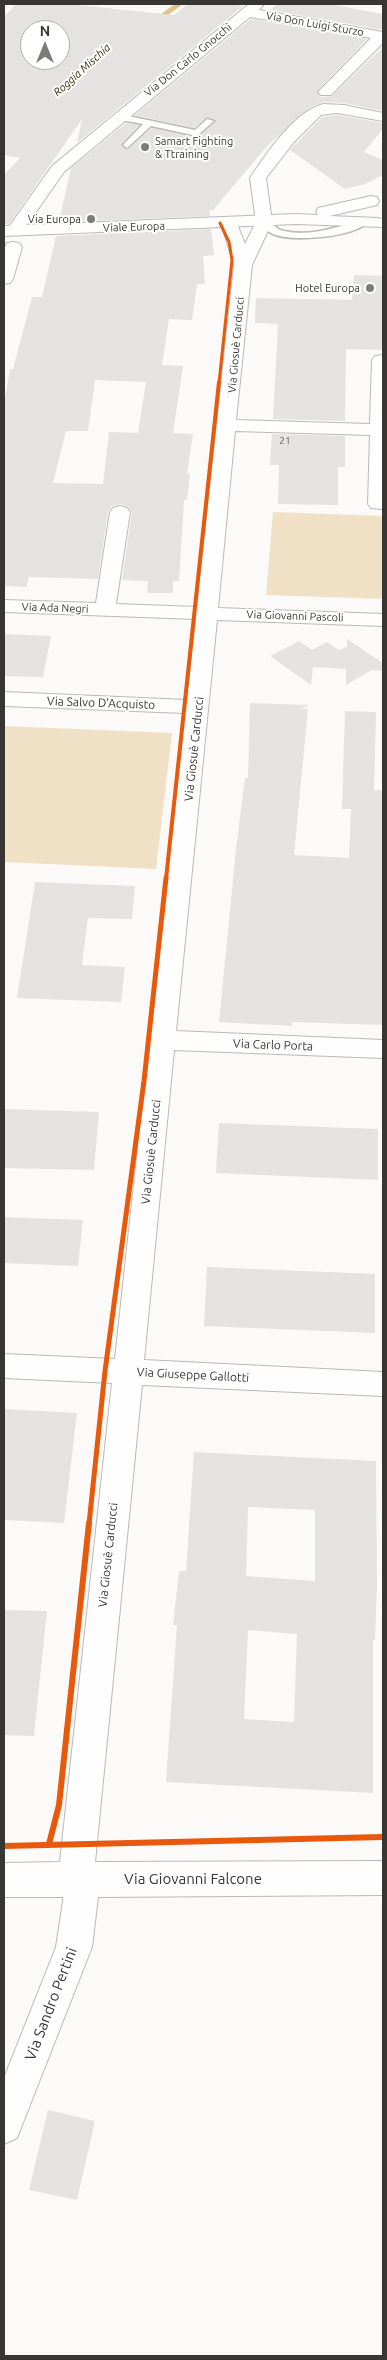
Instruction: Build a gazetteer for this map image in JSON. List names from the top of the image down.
{
  "streets": {
    "street": [
      "Via Don Luigi Sturzo",
      "Via Don Carlo Gnocchi",
      "Viale Europa",
      "Via Giosuè Carducci",
      "Via Ada Negri",
      "Via Giovanni Pascoli",
      "Via Salvo D'Acquisto",
      "Via Carlo Porta",
      "Via Giuseppe Gallotti",
      "Via Giovanni Falcone",
      "Via Sandro Pertini"
    ]
  },
  "crossings": [
    ["Via Don Luigi Sturzo", "Via Don Carlo Gnocchi"],
    ["Via Don Carlo Gnocchi", "Viale Europa"],
    ["Viale Europa", "Via Giosuè Carducci"],
    ["Via Giosuè Carducci", "Via Ada Negri"],
    ["Via Giosuè Carducci", "Via Giovanni Pascoli"],
    ["Via Giosuè Carducci", "Via Salvo D'Acquisto"],
    ["Via Giosuè Carducci", "Via Carlo Porta"],
    ["Via Giosuè Carducci", "Via Giuseppe Gallotti"],
    ["Via Giosuè Carducci", "Via Giovanni Falcone"],
    ["Via Giosuè Carducci", "Via Sandro Pertini"],
    ["Via Ada Negri", "Via Giovanni Pascoli"],
    ["Via Giovanni Falcone", "Via Sandro Pertini"]
  ],
  "water": ["Roggia Mischia"],
  "places": ["Samart Fighting & Ttraining", "Via Europa", "Hotel Europa"],
  "house_numbers": ["21"],
  "north": "top"
}
